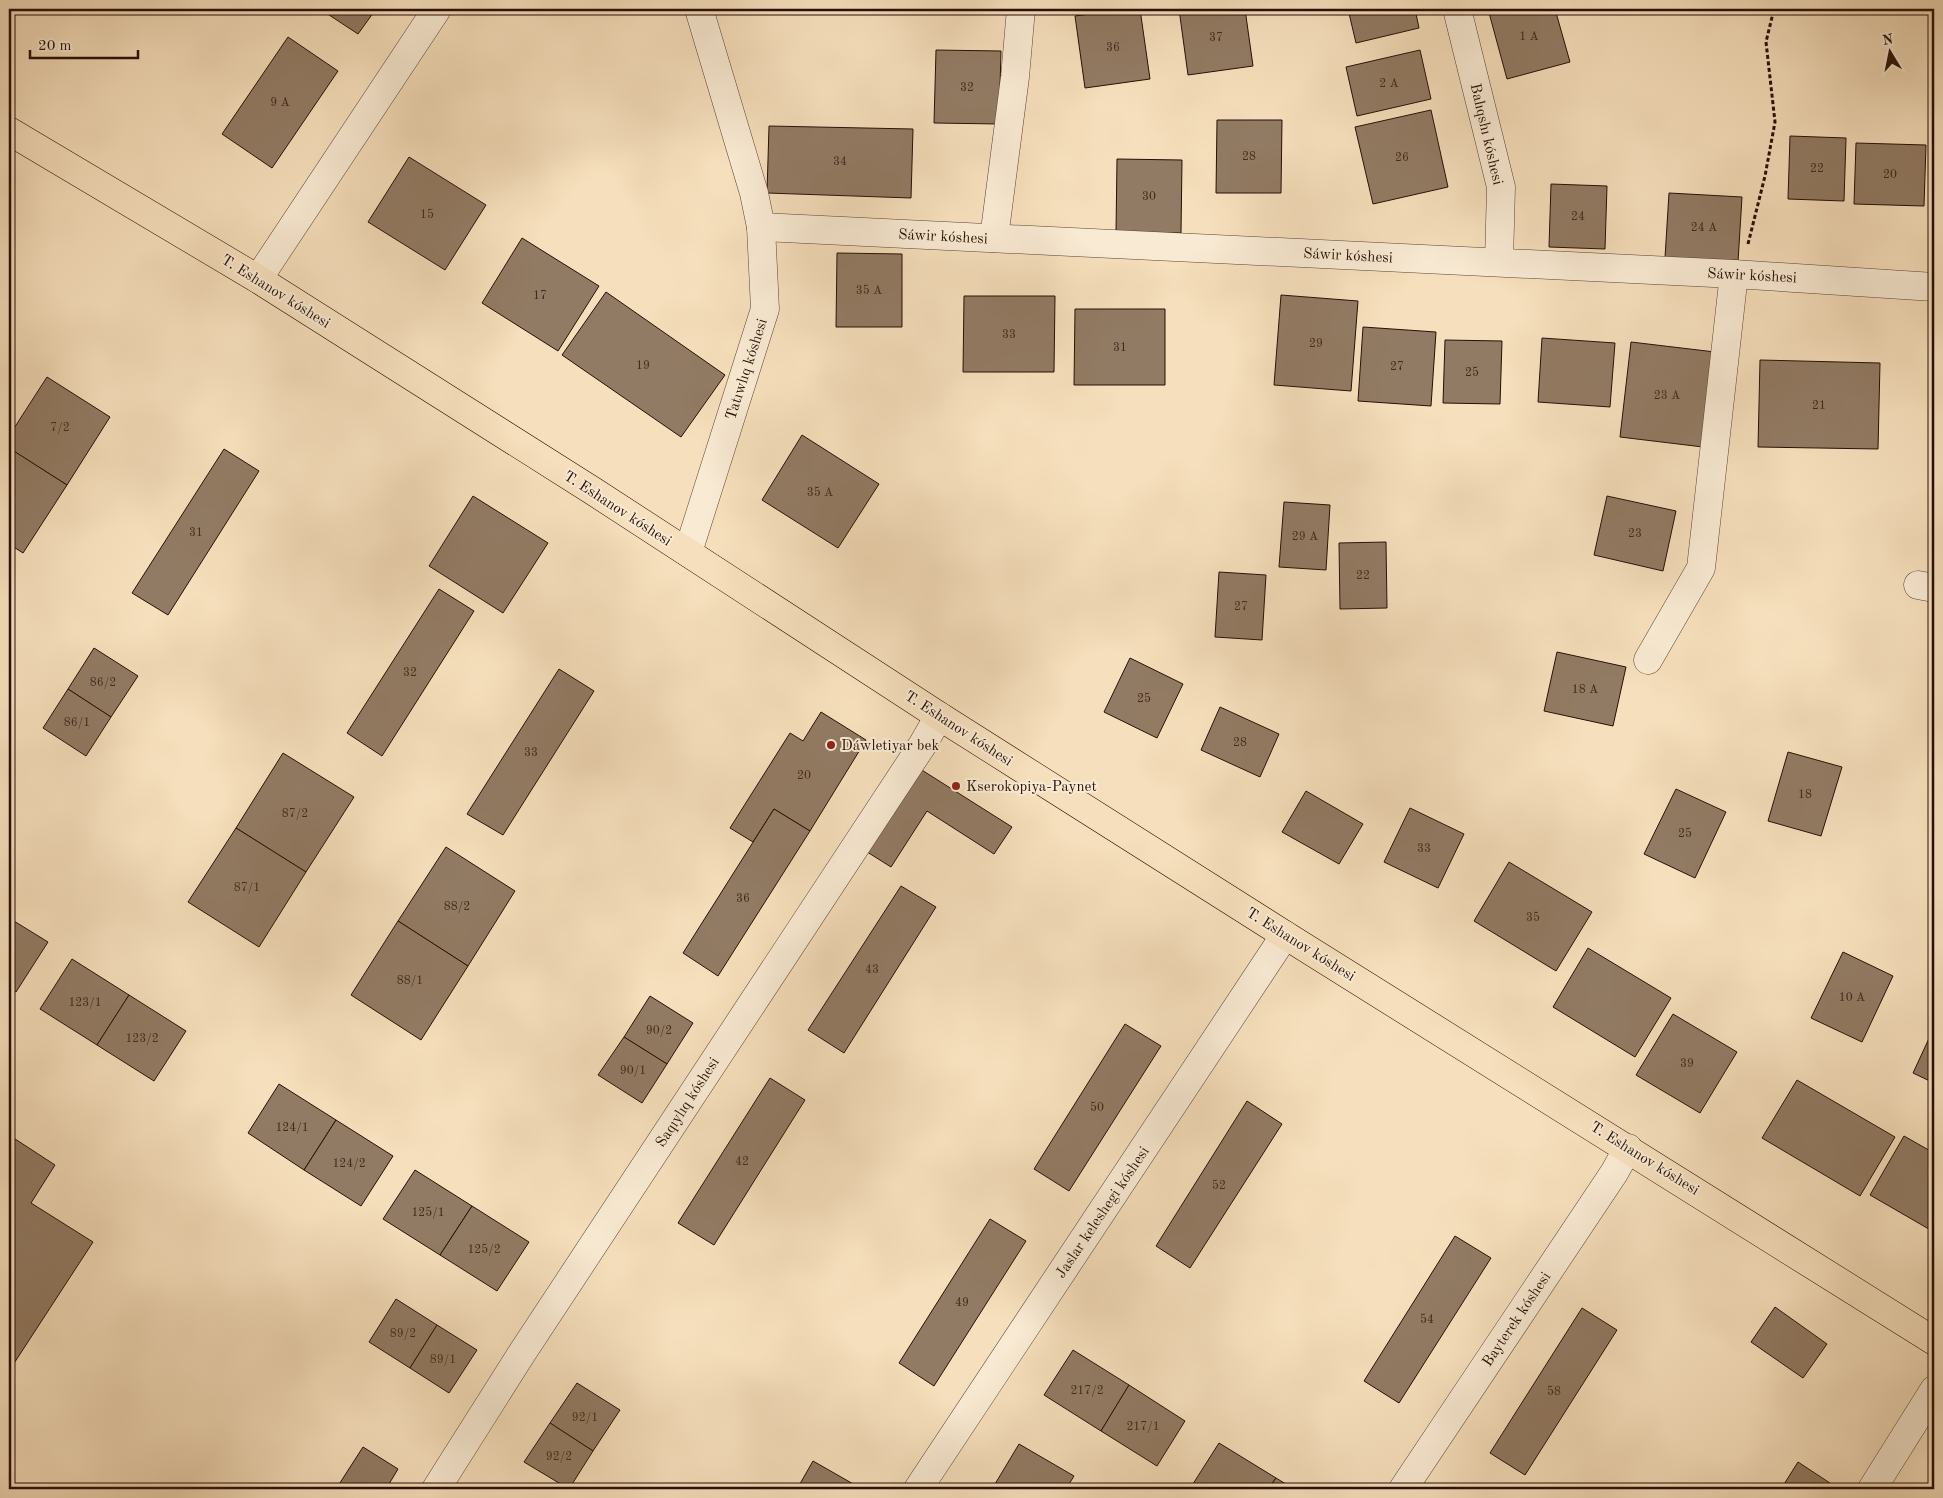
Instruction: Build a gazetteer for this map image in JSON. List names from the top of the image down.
{
  "streets": {
    "main road": ["T. Eshanov kóshesi"],
    "street": [
      "Balıqshı kóshesi",
      "Sáwir kóshesi",
      "Tatıwlıq kóshesi",
      "Saqıylıq kóshesi",
      "Jaslar keleshegi kóshesi",
      "Bayterek kóshesi"
    ]
  },
  "crossings": [
    ["Balıqshı kóshesi", "Sáwir kóshesi"],
    ["Sáwir kóshesi", "Tatıwlıq kóshesi"],
    ["T. Eshanov kóshesi", "Tatıwlıq kóshesi"],
    ["T. Eshanov kóshesi", "Saqıylıq kóshesi"],
    ["T. Eshanov kóshesi", "Jaslar keleshegi kóshesi"],
    ["T. Eshanov kóshesi", "Bayterek kóshesi"]
  ],
  "places": ["Dáwletiyar bek", "Kserokopiya-Paynet"],
  "house_numbers": [
    "1 А",
    "37",
    "36",
    "2 А",
    "32",
    "9 А",
    "28",
    "26",
    "34",
    "22",
    "20",
    "30",
    "15",
    "24",
    "24 А",
    "35 А",
    "17",
    "33",
    "29",
    "31",
    "19",
    "27",
    "25",
    "23 А",
    "21",
    "7/2",
    "35 А",
    "31",
    "23",
    "29 А",
    "22",
    "27",
    "32",
    "86/2",
    "18 А",
    "25",
    "86/1",
    "28",
    "33",
    "20",
    "18",
    "87/2",
    "25",
    "33",
    "87/1",
    "36",
    "88/2",
    "35",
    "43",
    "88/1",
    "10 А",
    "123/1",
    "90/2",
    "123/2",
    "39",
    "90/1",
    "50",
    "124/1",
    "42",
    "124/2",
    "52",
    "125/1",
    "125/2",
    "49",
    "54",
    "89/2",
    "89/1",
    "217/2",
    "58",
    "92/1",
    "217/1",
    "92/2"
  ],
  "scale_bar": "20 m",
  "north": "top"
}
